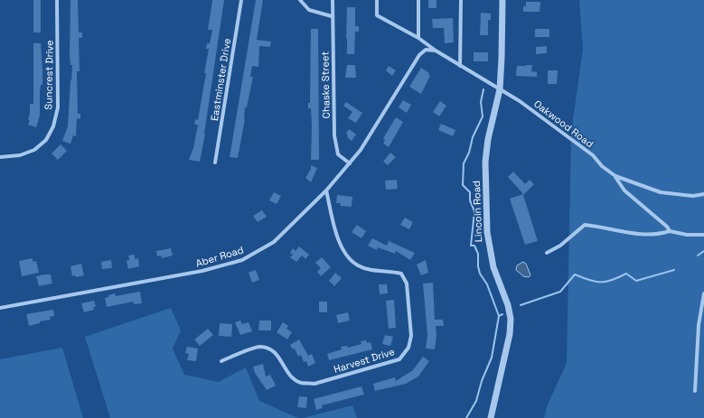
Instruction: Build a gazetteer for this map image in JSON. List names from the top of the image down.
{
  "streets": {
    "street": [
      "Suncrest Drive",
      "Eastminster Drive",
      "Chaske Street",
      "Oakwood Road",
      "Lincoln Road",
      "Aber Road",
      "Harvest Drive"
    ]
  },
  "crossings": [
    ["Chaske Street", "Aber Road"],
    ["Oakwood Road", "Lincoln Road"],
    ["Oakwood Road", "Aber Road"],
    ["Aber Road", "Harvest Drive"]
  ]
}
